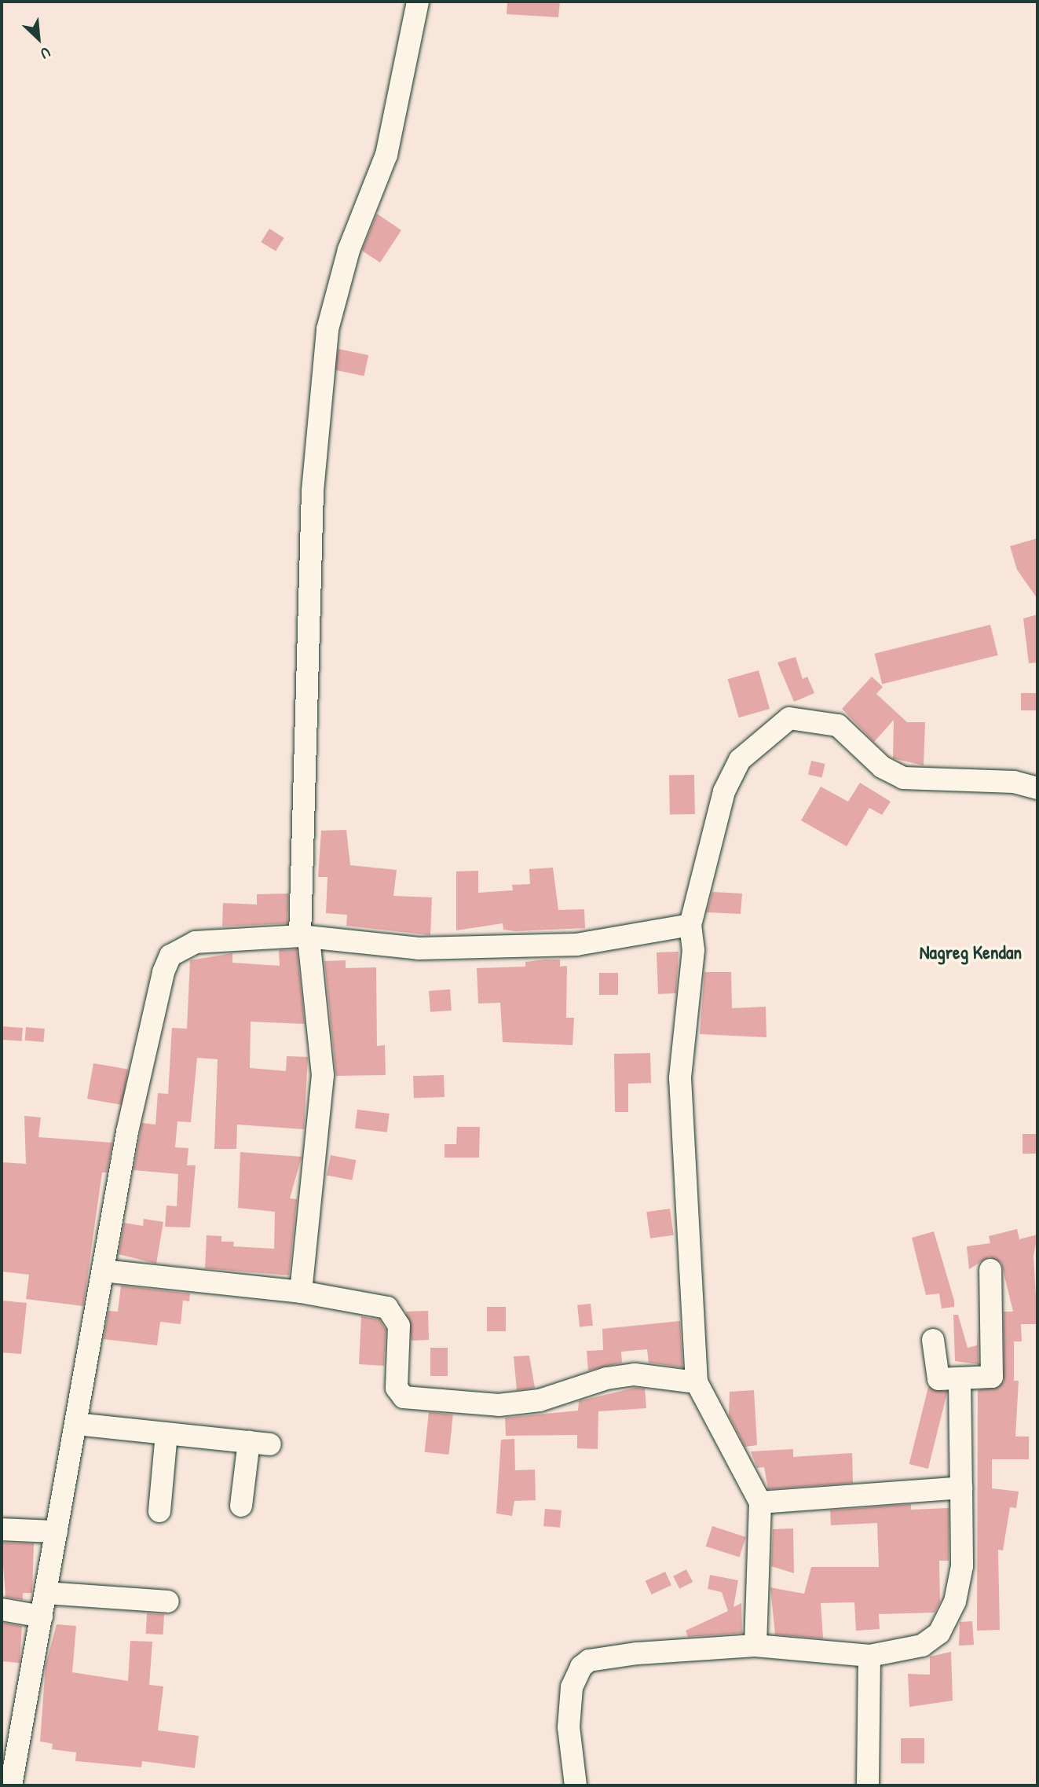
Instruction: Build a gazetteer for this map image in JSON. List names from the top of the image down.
{
  "districts": ["Nagreg Kendan"],
  "north": "bottom right"
}
